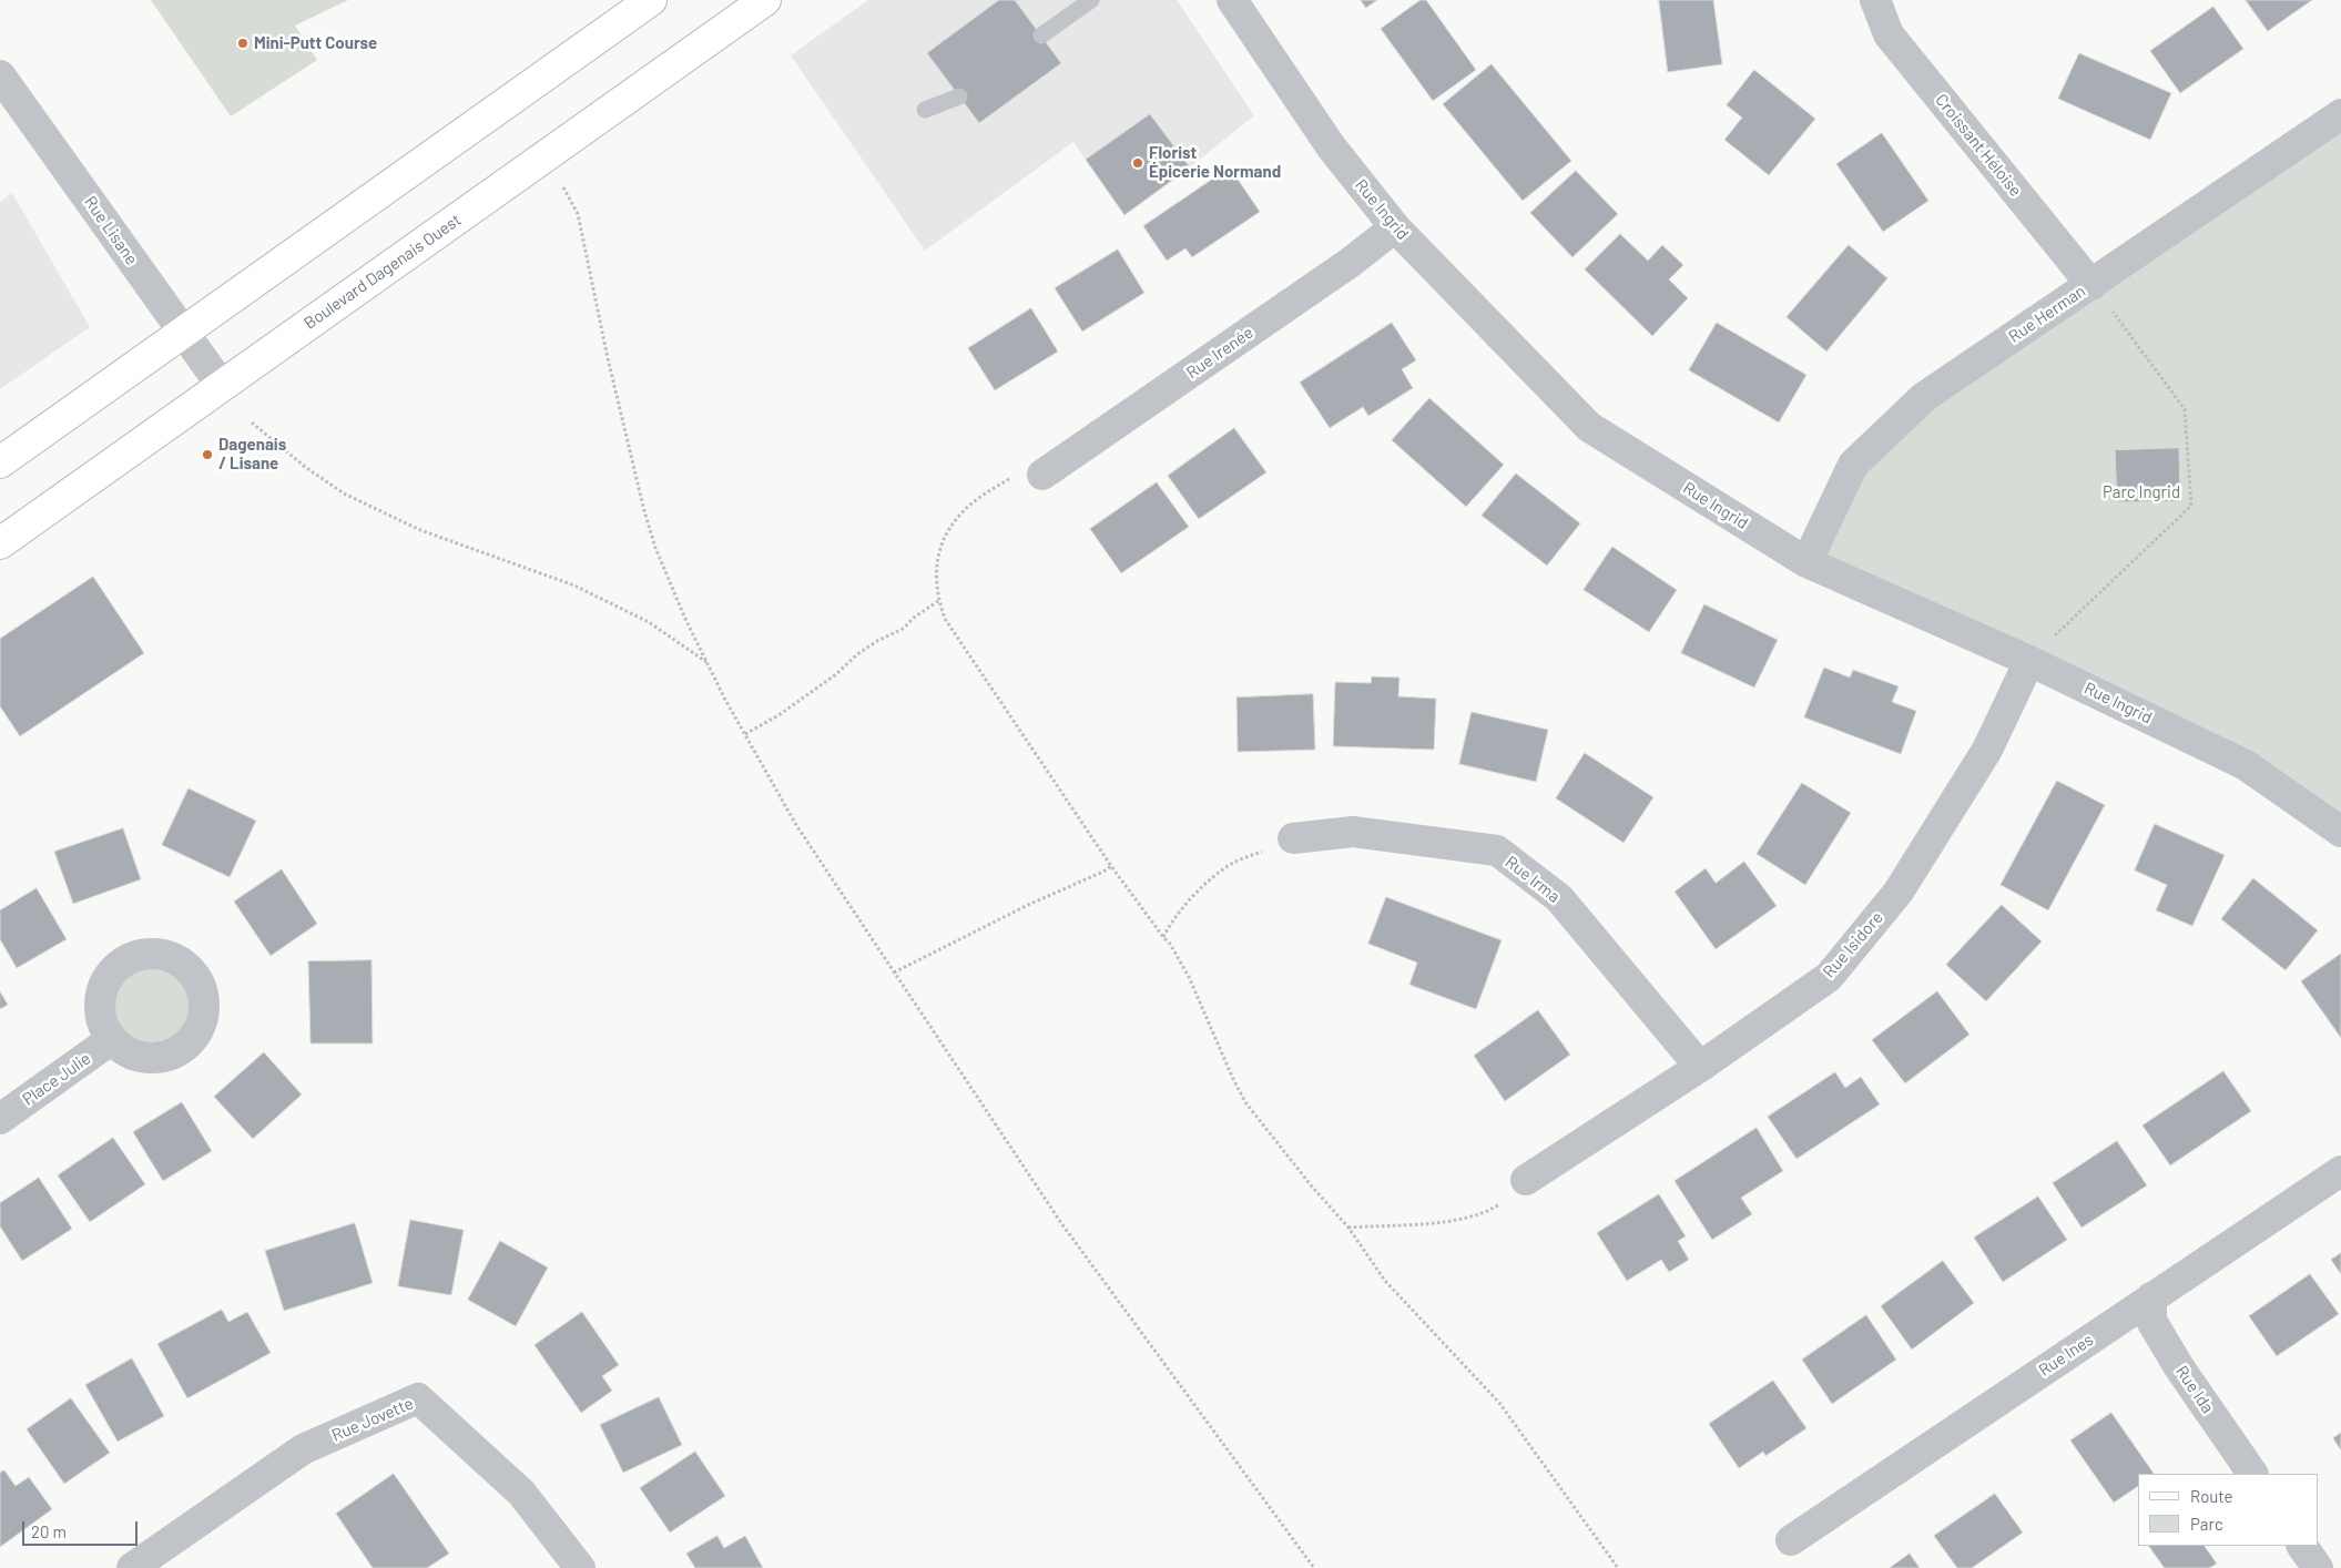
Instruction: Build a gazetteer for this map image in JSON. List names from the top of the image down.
{
  "streets": {
    "main road": ["Boulevard Dagenais Ouest"],
    "street": [
      "Croissant Héloise",
      "Rue Ingrid",
      "Rue Lisane",
      "Rue Herman",
      "Rue Irenée",
      "Rue Irma",
      "Rue Isidore",
      "Place Julie",
      "Rue Ines",
      "Rue Ida",
      "Rue Jovette"
    ]
  },
  "crossings": [
    ["Croissant Héloise", "Rue Herman"],
    ["Rue Ingrid", "Rue Herman"],
    ["Rue Ingrid", "Rue Irenée"],
    ["Rue Ingrid", "Rue Isidore"],
    ["Rue Lisane", "Boulevard Dagenais Ouest"],
    ["Rue Irma", "Rue Isidore"],
    ["Rue Ines", "Rue Ida"]
  ],
  "parks": ["Parc Ingrid"],
  "places": ["Mini-Putt Course", "Florist Épicerie Normand", "Dagenais / Lisane"],
  "legend": ["Route", "Parc"],
  "scale_bar": "20 m"
}
